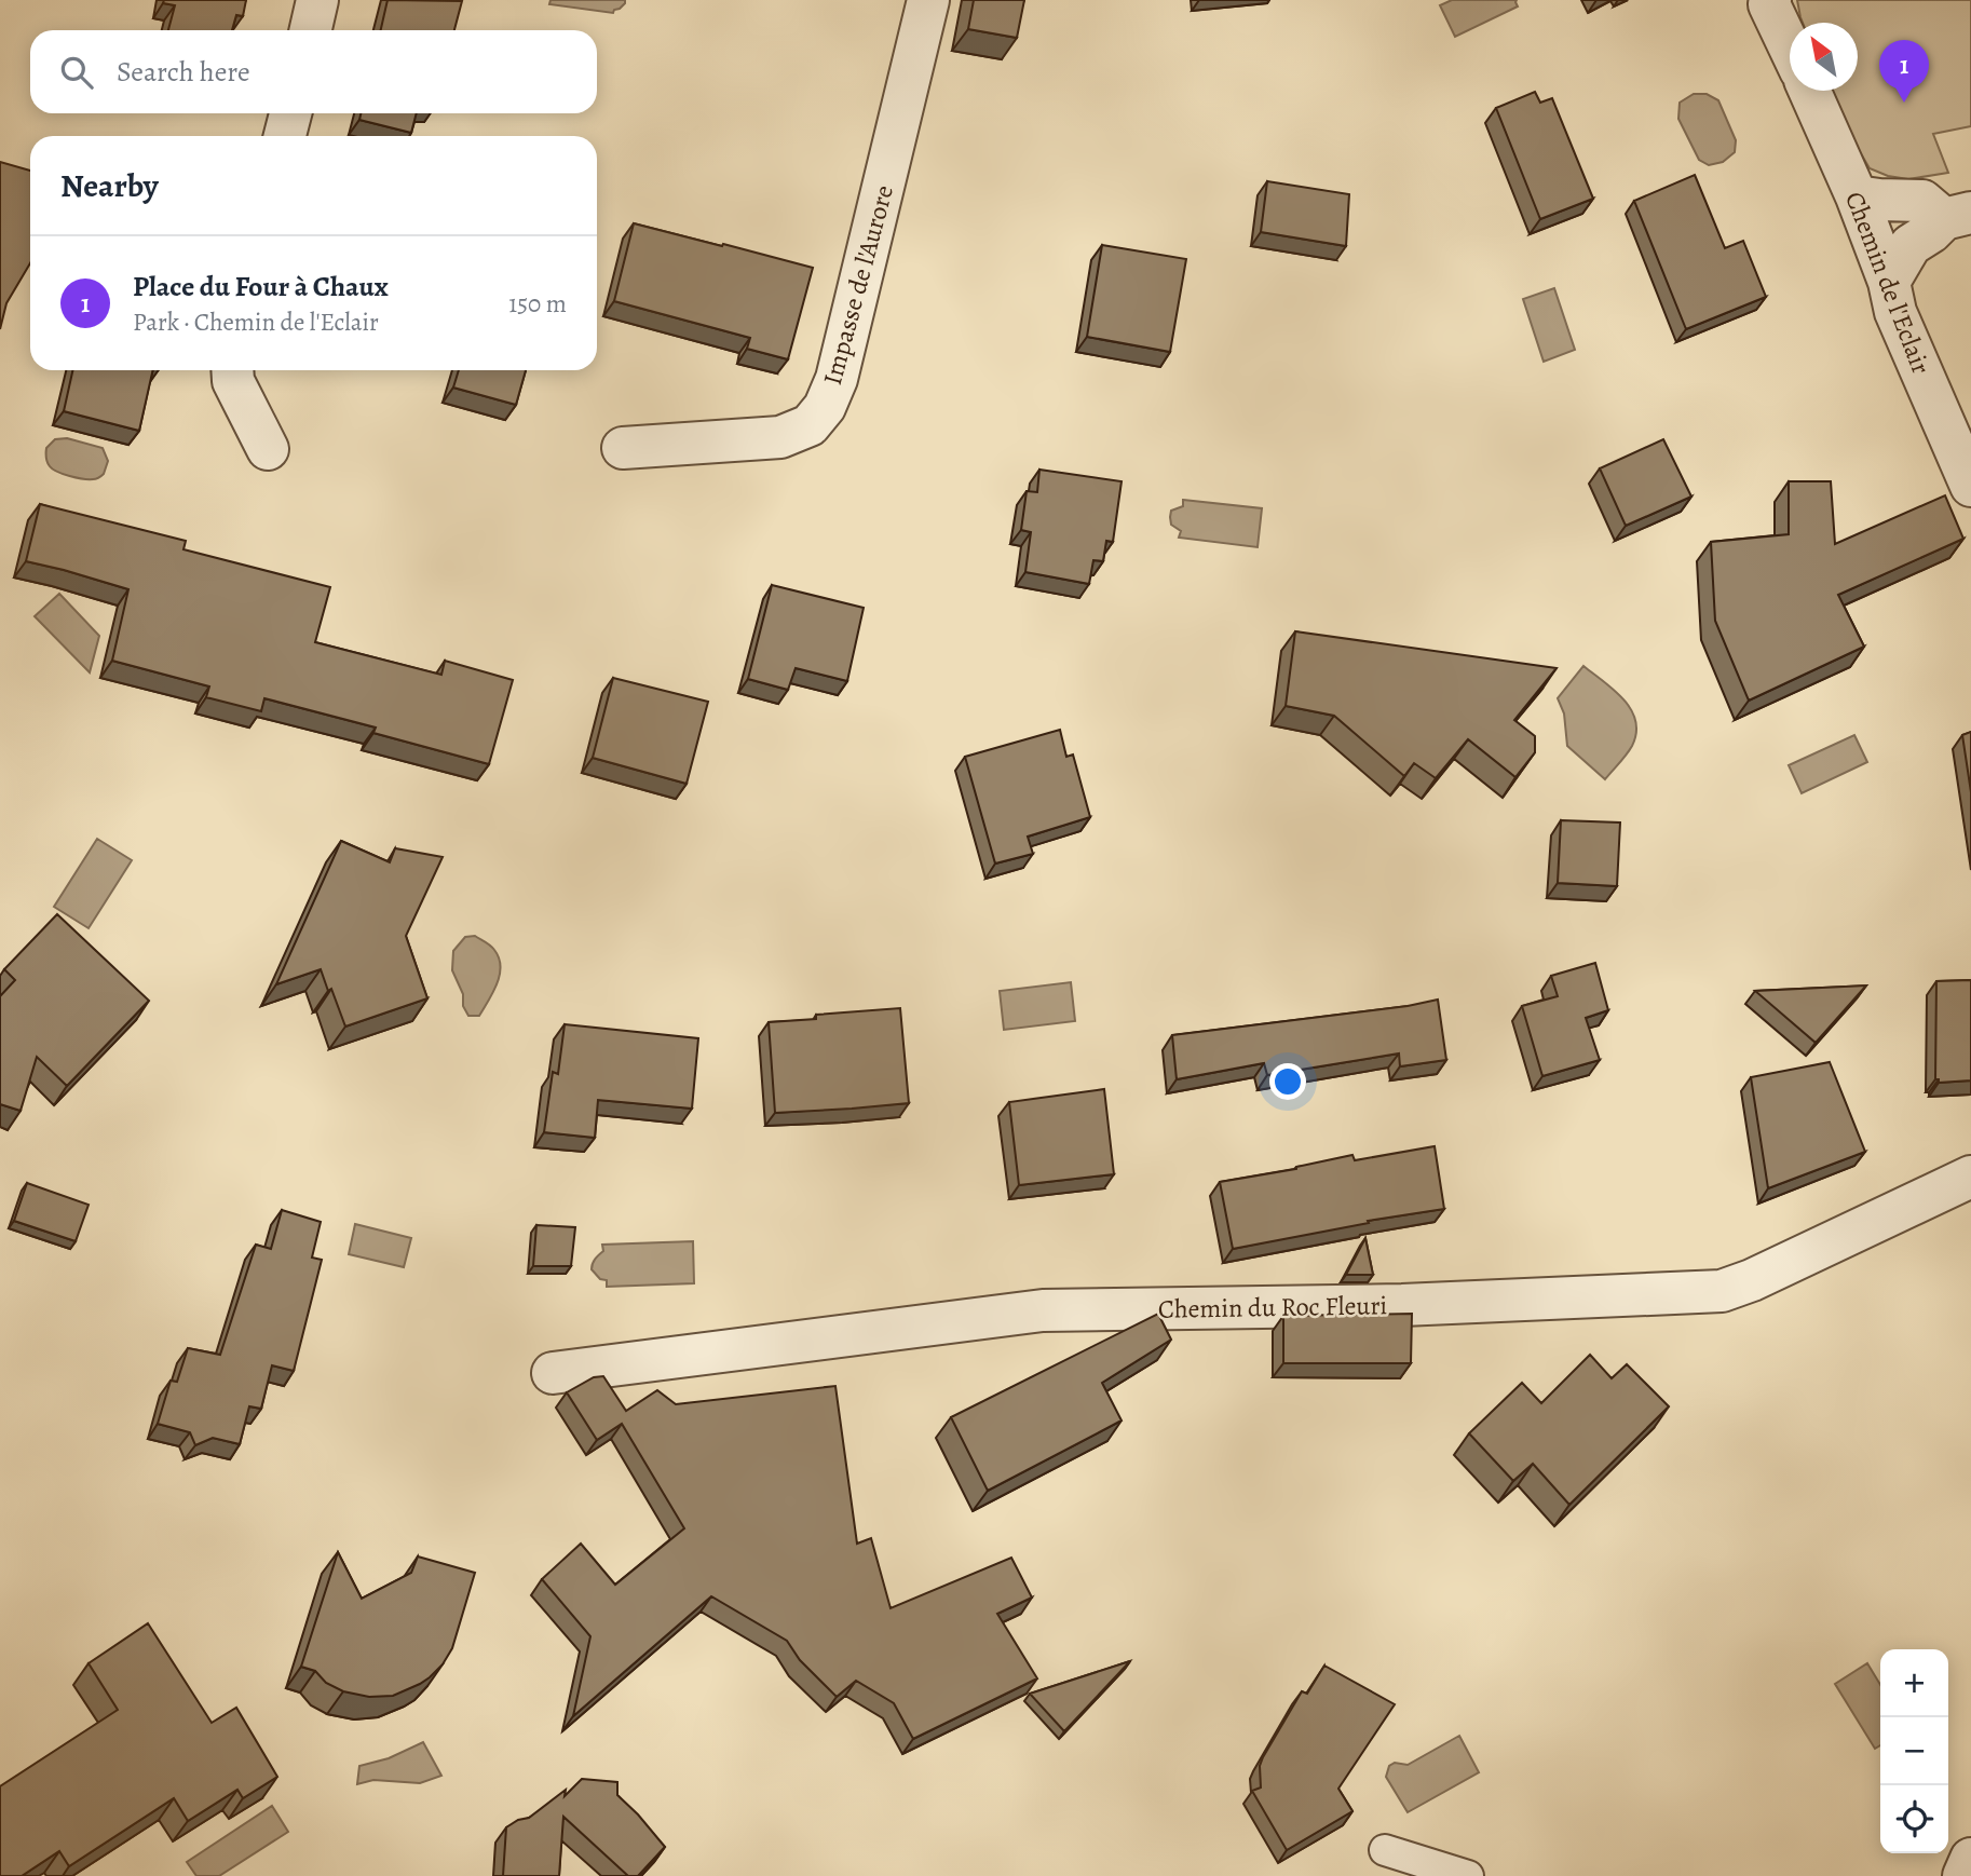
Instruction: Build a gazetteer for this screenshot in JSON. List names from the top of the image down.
{
  "streets": {
    "street": ["Chemin de l'Eclair", "Impasse de l'Aurore", "Chemin du Roc Fleuri"]
  },
  "north": "top left",
  "page": {
    "search": "Search here",
    "pins": "1",
    "heading": "Nearby",
    "list": [
      {
        "mark": "1",
        "name": "Place du Four à Chaux",
        "note": "Park · Chemin de l'Eclair",
        "value": "150 m"
      }
    ],
    "map_buttons": ["+", "−"]
  }
}
